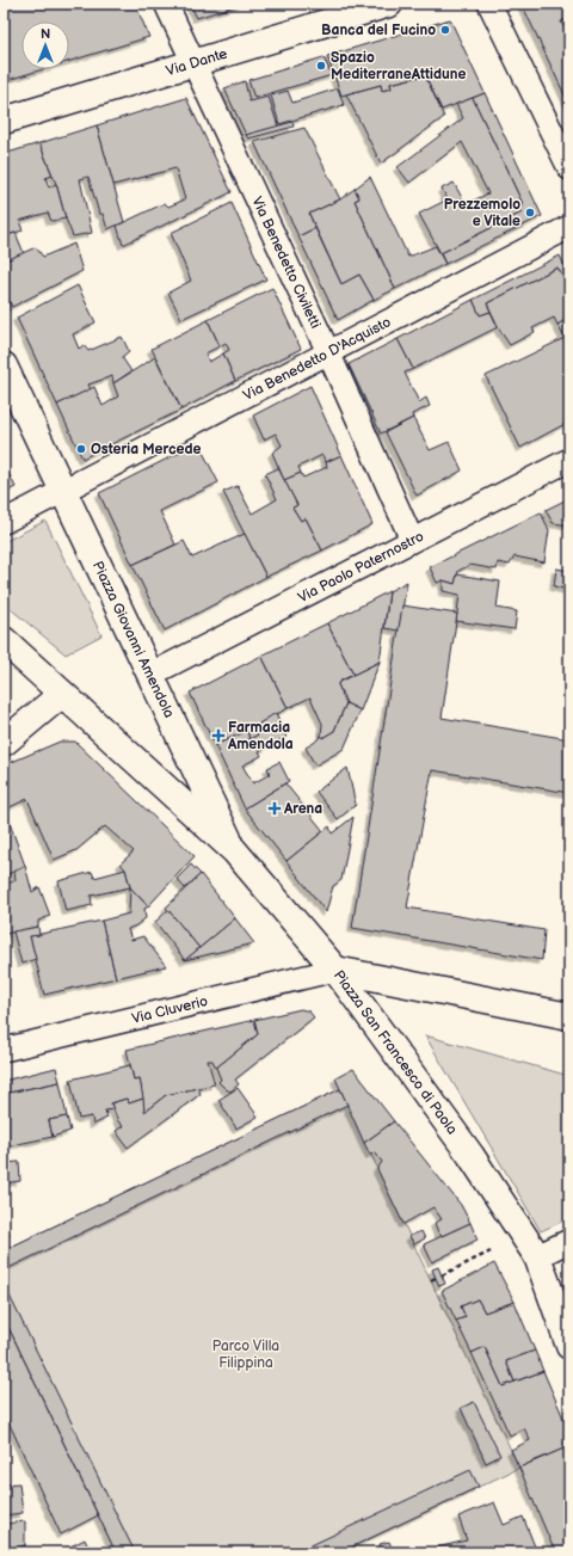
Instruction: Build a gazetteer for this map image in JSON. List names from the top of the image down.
{
  "streets": {
    "street": [
      "Via Dante",
      "Via Benedetto Civiletti",
      "Via Benedetto D'Acquisto",
      "Via Paolo Paternostro",
      "Piazza Giovanni Amendola",
      "Via Cluverio",
      "Piazza San Francesco di Paola"
    ]
  },
  "crossings": [
    ["Via Dante", "Via Benedetto Civiletti"],
    ["Via Benedetto Civiletti", "Via Benedetto D'Acquisto"],
    ["Via Benedetto Civiletti", "Via Paolo Paternostro"],
    ["Via Benedetto D'Acquisto", "Piazza Giovanni Amendola"],
    ["Via Paolo Paternostro", "Piazza Giovanni Amendola"],
    ["Piazza Giovanni Amendola", "Via Cluverio"],
    ["Piazza Giovanni Amendola", "Piazza San Francesco di Paola"],
    ["Via Cluverio", "Piazza San Francesco di Paola"]
  ],
  "parks": ["Parco Villa Filippina"],
  "places": {
    "other": [
      "Banca del Fucino",
      "Spazio MediterraneAttidune",
      "Prezzemolo e Vitale",
      "Osteria Mercede"
    ],
    "health": ["Farmacia Amendola", "Arena"]
  },
  "north": "top"
}
